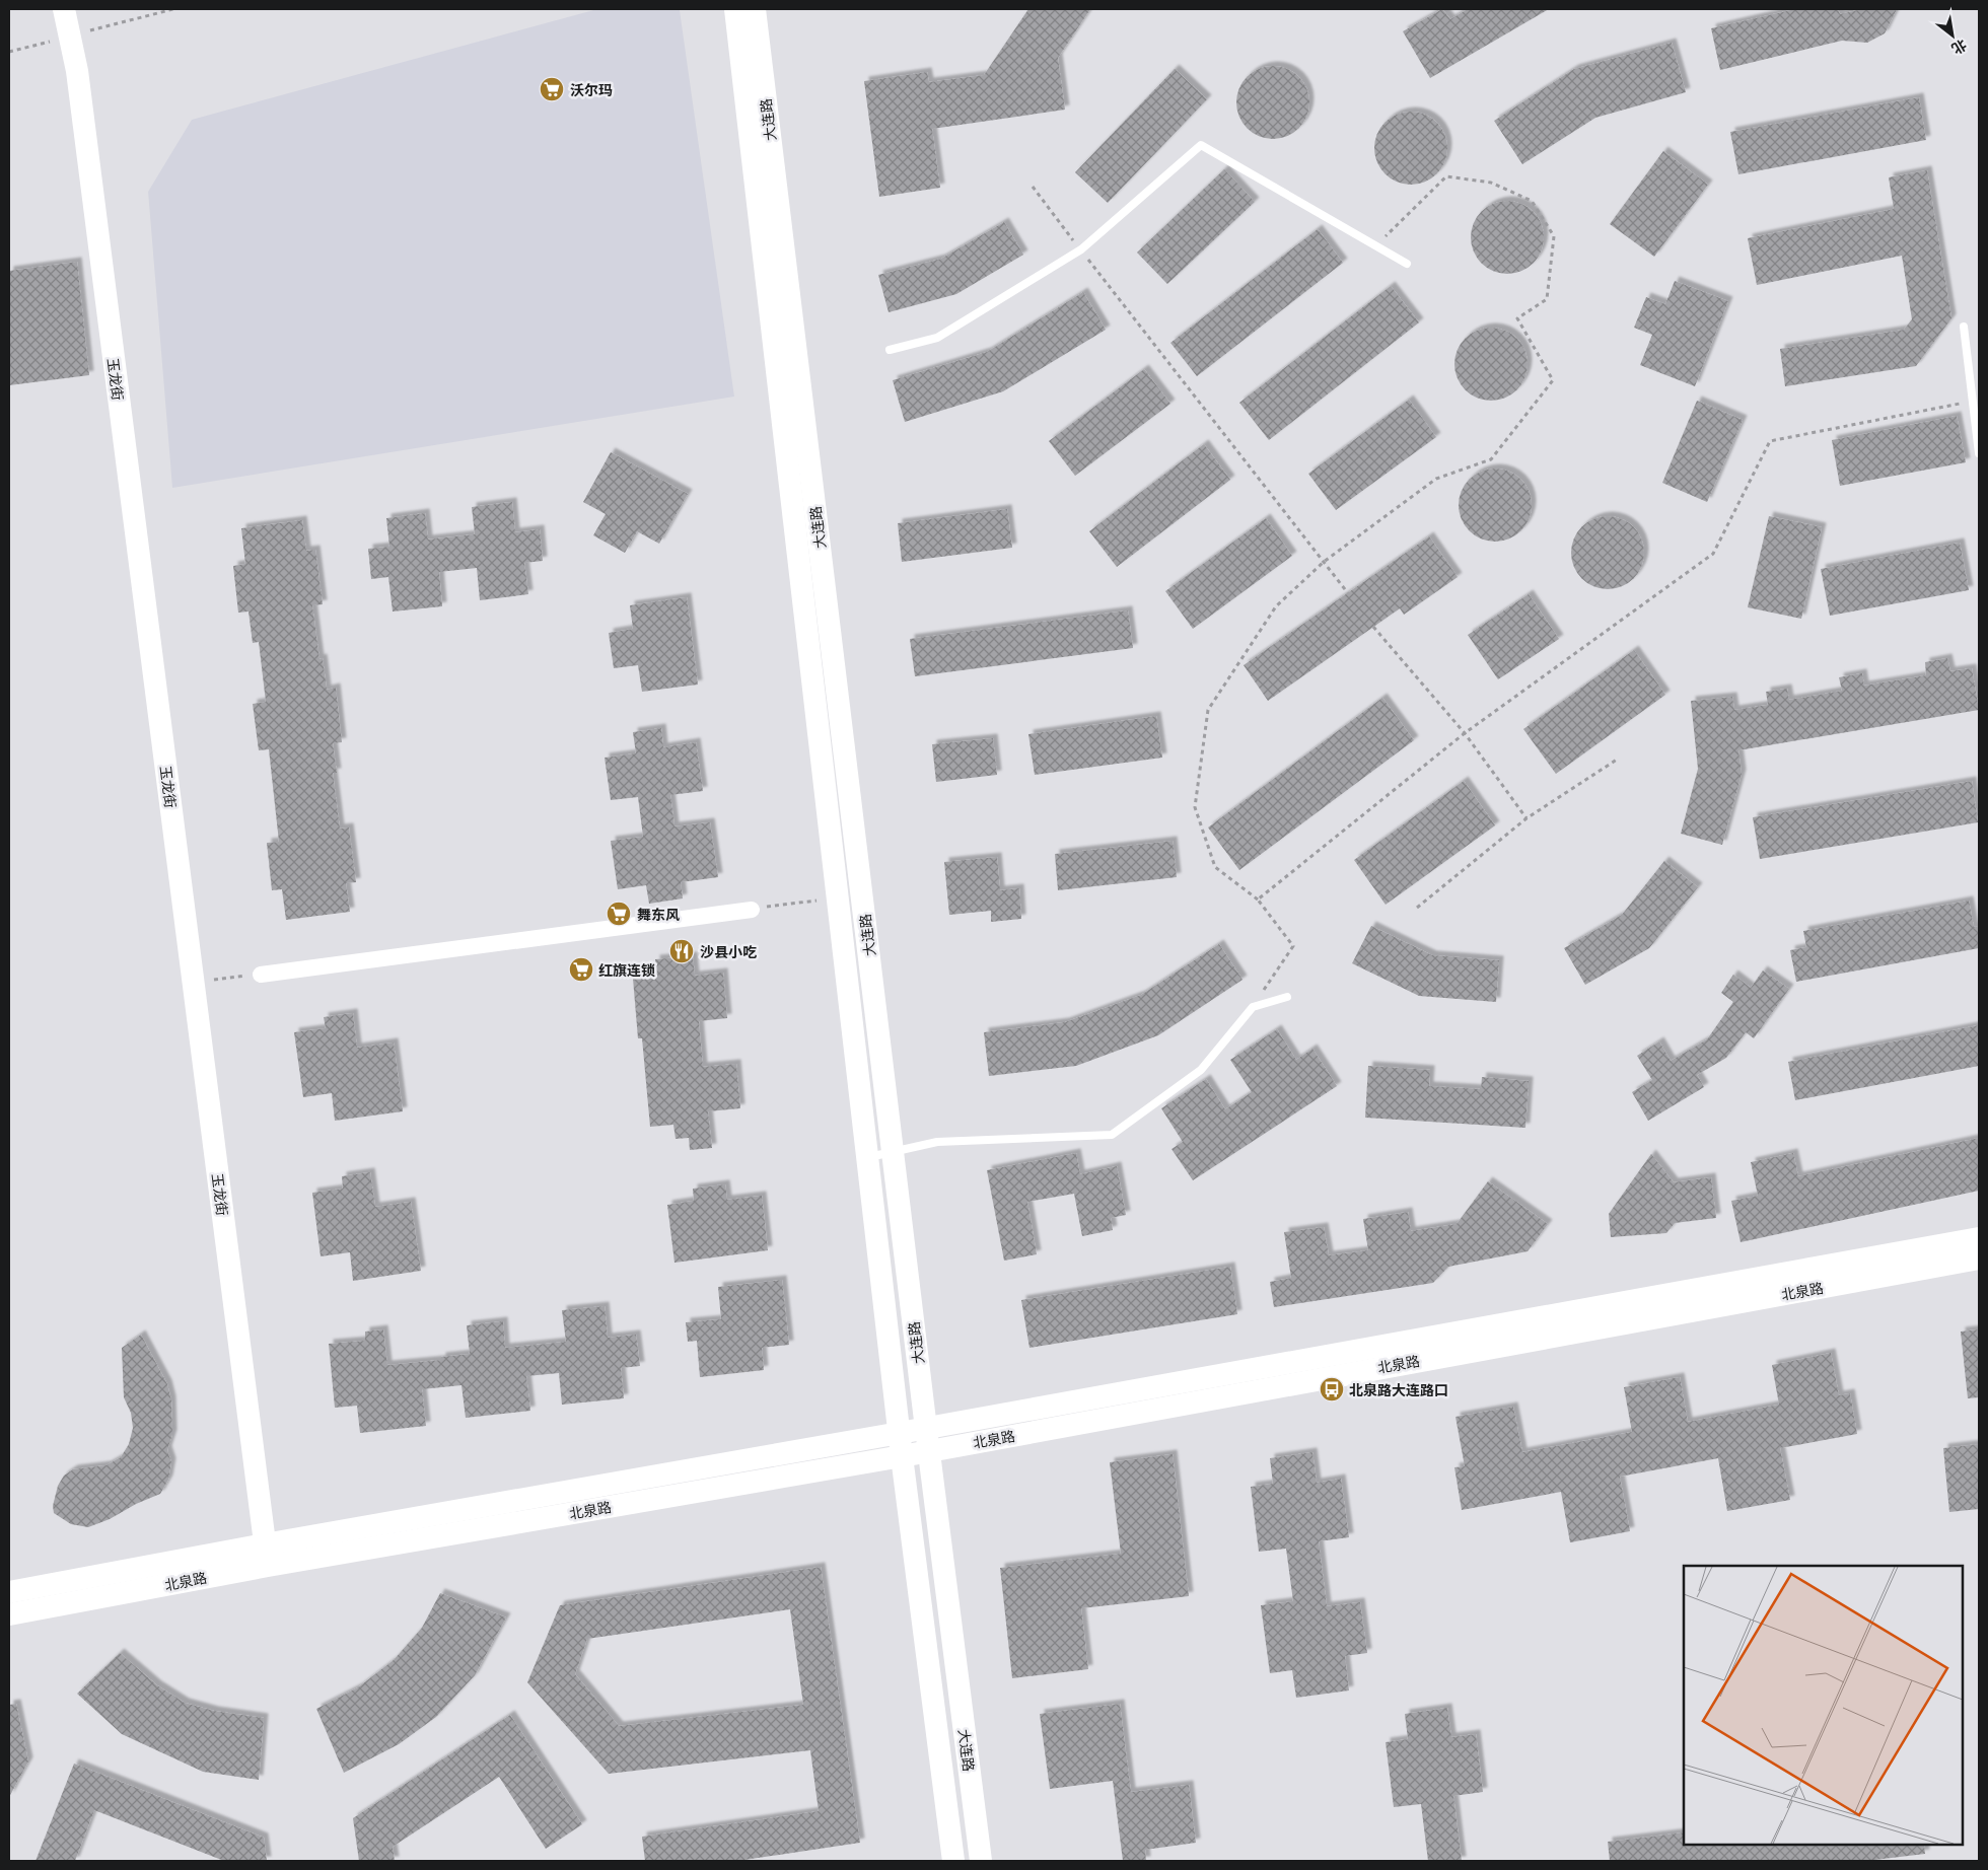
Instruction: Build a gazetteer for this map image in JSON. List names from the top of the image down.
{
  "streets": {
    "street": ["大连路", "玉龙街", "北泉路"]
  },
  "crossings": [
    ["大连路", "北泉路"],
    ["玉龙街", "北泉路"]
  ],
  "places": {
    "supermarket": ["沃尔玛", "舞东风", "红旗连锁"],
    "restaurant": ["沙县小吃"],
    "bus stop": ["北泉路大连路口"]
  },
  "north": "bottom right"
}
